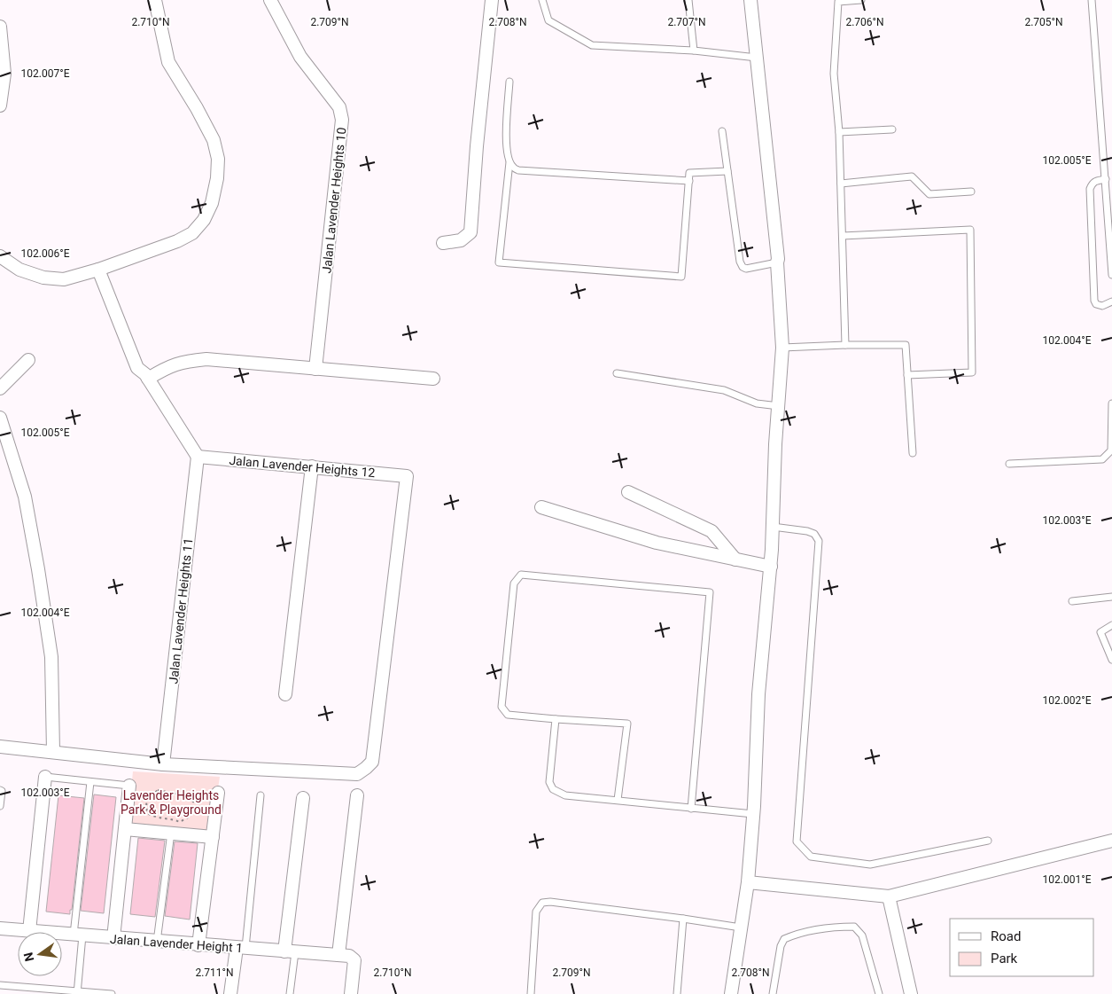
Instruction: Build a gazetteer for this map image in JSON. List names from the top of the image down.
{
  "streets": {
    "street": [
      "Jalan Lavender Heights 10",
      "Jalan Lavender Heights 12",
      "Jalan Lavender Heights 11",
      "Jalan Lavender Height 1"
    ]
  },
  "crossings": [
    ["Jalan Lavender Heights 12", "Jalan Lavender Heights 11"]
  ],
  "parks": ["Lavender Heights Park & Playground"],
  "legend": ["Road", "Park"],
  "north": "left",
  "coordinates": [
    "2.710°N",
    "2.709°N",
    "2.708°N",
    "2.707°N",
    "2.706°N",
    "2.705°N",
    "102.007°E",
    "102.005°E",
    "102.006°E",
    "102.004°E",
    "102.003°E",
    "102.002°E",
    "102.001°E",
    "2.711°N"
  ]
}
